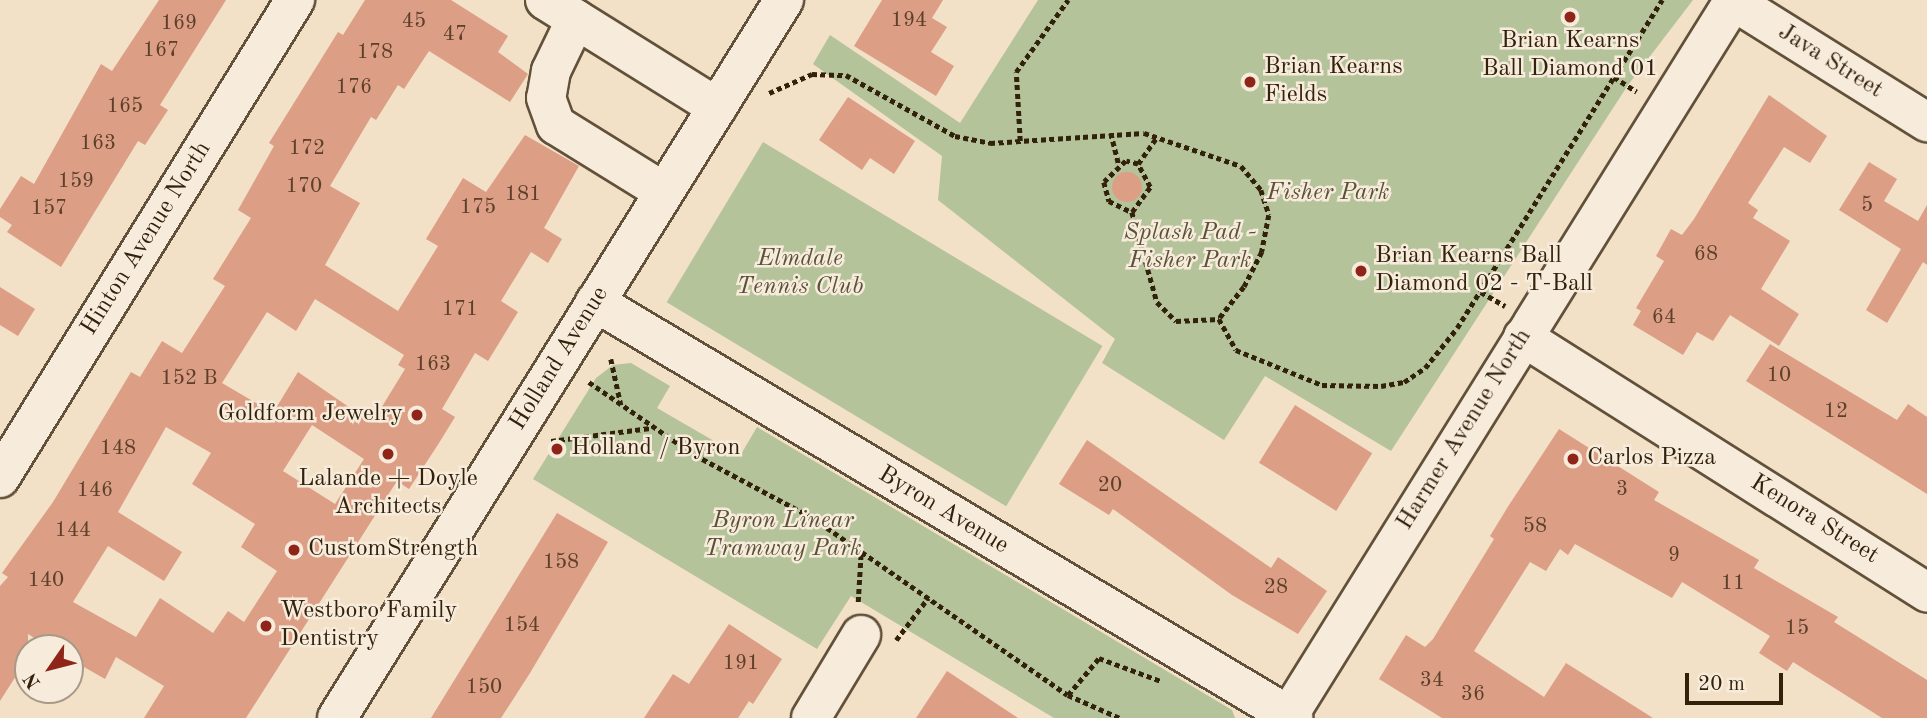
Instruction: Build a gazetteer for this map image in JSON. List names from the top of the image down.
{
  "streets": {
    "street": [
      "Java Street",
      "Hinton Avenue North",
      "Holland Avenue",
      "Harmer Avenue North",
      "Byron Avenue",
      "Kenora Street"
    ]
  },
  "crossings": [
    ["Java Street", "Harmer Avenue North"],
    ["Holland Avenue", "Byron Avenue"],
    ["Harmer Avenue North", "Byron Avenue"],
    ["Harmer Avenue North", "Kenora Street"]
  ],
  "parks": [
    "Fisher Park",
    "Splash Pad - Fisher Park",
    "Elmdale Tennis Club",
    "Byron Linear Tramway Park"
  ],
  "places": [
    "Brian Kearns Ball Diamond 01",
    "Brian Kearns Fields",
    "Brian Kearns Ball Diamond 02 - T-Ball",
    "Goldform Jewelry",
    "Holland / Byron",
    "Lalande + Doyle Architects",
    "Carlos Pizza",
    "CustomStrength",
    "Westboro Family Dentistry"
  ],
  "house_numbers": [
    "194",
    "45",
    "169",
    "47",
    "167",
    "178",
    "176",
    "165",
    "163",
    "172",
    "159",
    "170",
    "181",
    "5",
    "175",
    "157",
    "68",
    "171",
    "64",
    "163",
    "10",
    "152 B",
    "12",
    "148",
    "20",
    "3",
    "146",
    "58",
    "144",
    "9",
    "158",
    "140",
    "11",
    "28",
    "154",
    "15",
    "191",
    "34",
    "150",
    "36"
  ],
  "scale_bar": "20 m",
  "north": "bottom left"
}
